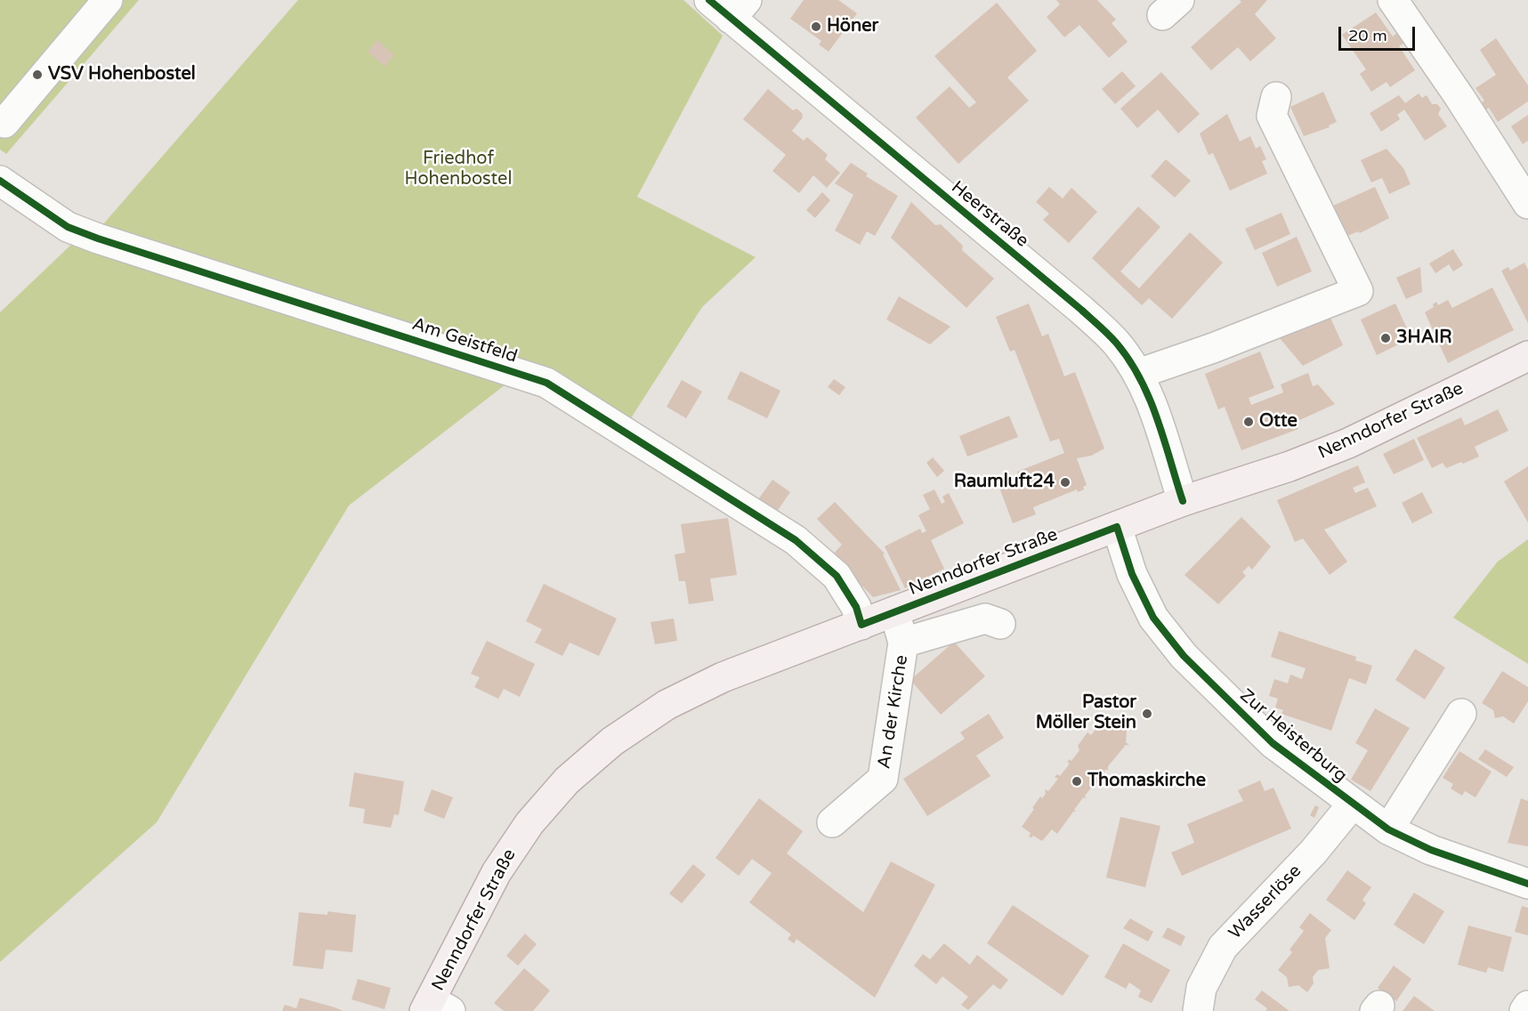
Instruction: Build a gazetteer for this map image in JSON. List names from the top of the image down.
{
  "streets": {
    "main road": ["Nenndorfer Straße"],
    "street": [
      "Heerstraße",
      "Am Geistfeld",
      "An der Kirche",
      "Zur Heisterburg",
      "Wasserlöse"
    ]
  },
  "crossings": [
    ["Heerstraße", "Nenndorfer Straße"],
    ["Am Geistfeld", "Nenndorfer Straße"],
    ["Nenndorfer Straße", "An der Kirche"],
    ["Nenndorfer Straße", "Zur Heisterburg"],
    ["Zur Heisterburg", "Wasserlöse"]
  ],
  "parks": ["Friedhof Hohenbostel"],
  "places": [
    "Höner",
    "VSV Hohenbostel",
    "3HAIR",
    "Otte",
    "Raumluft24",
    "Pastor Möller Stein",
    "Thomaskirche"
  ],
  "scale_bar": "20 m"
}
